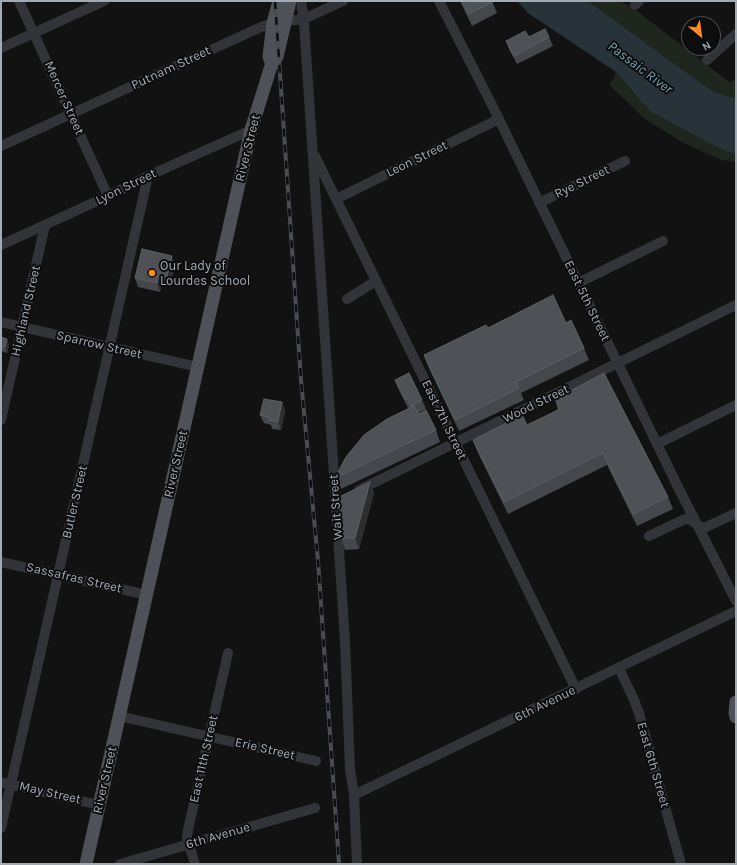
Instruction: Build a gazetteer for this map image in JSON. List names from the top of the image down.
{
  "streets": {
    "main road": ["River Street"],
    "street": [
      "Putnam Street",
      "Mercer Street",
      "Leon Street",
      "Rye Street",
      "Lyon Street",
      "East 5th Street",
      "Highland Street",
      "Sparrow Street",
      "Wood Street",
      "East 7th Street",
      "Butler Street",
      "Wait Street",
      "Sassafras Street",
      "6th Avenue",
      "Erie Street",
      "East 11th Street",
      "East 6th Street",
      "May Street"
    ]
  },
  "crossings": [
    ["Putnam Street", "Mercer Street"],
    ["Putnam Street", "River Street"],
    ["Mercer Street", "Lyon Street"],
    ["River Street", "Lyon Street"],
    ["River Street", "Sparrow Street"],
    ["River Street", "Sassafras Street"],
    ["River Street", "Erie Street"],
    ["River Street", "May Street"],
    ["Leon Street", "East 5th Street"],
    ["Leon Street", "East 7th Street"],
    ["Rye Street", "East 5th Street"],
    ["Lyon Street", "Highland Street"],
    ["Lyon Street", "Butler Street"],
    ["East 5th Street", "Wood Street"],
    ["Highland Street", "Sparrow Street"],
    ["Sparrow Street", "Butler Street"],
    ["Wood Street", "East 7th Street"],
    ["Wood Street", "Wait Street"],
    ["East 7th Street", "Wait Street"],
    ["East 7th Street", "6th Avenue"],
    ["Butler Street", "Sassafras Street"],
    ["Butler Street", "May Street"],
    ["Wait Street", "6th Avenue"],
    ["6th Avenue", "East 11th Street"],
    ["6th Avenue", "East 6th Street"],
    ["Erie Street", "East 11th Street"]
  ],
  "water": ["Passaic River"],
  "places": ["Our Lady of Lourdes School"],
  "north": "bottom right"
}
